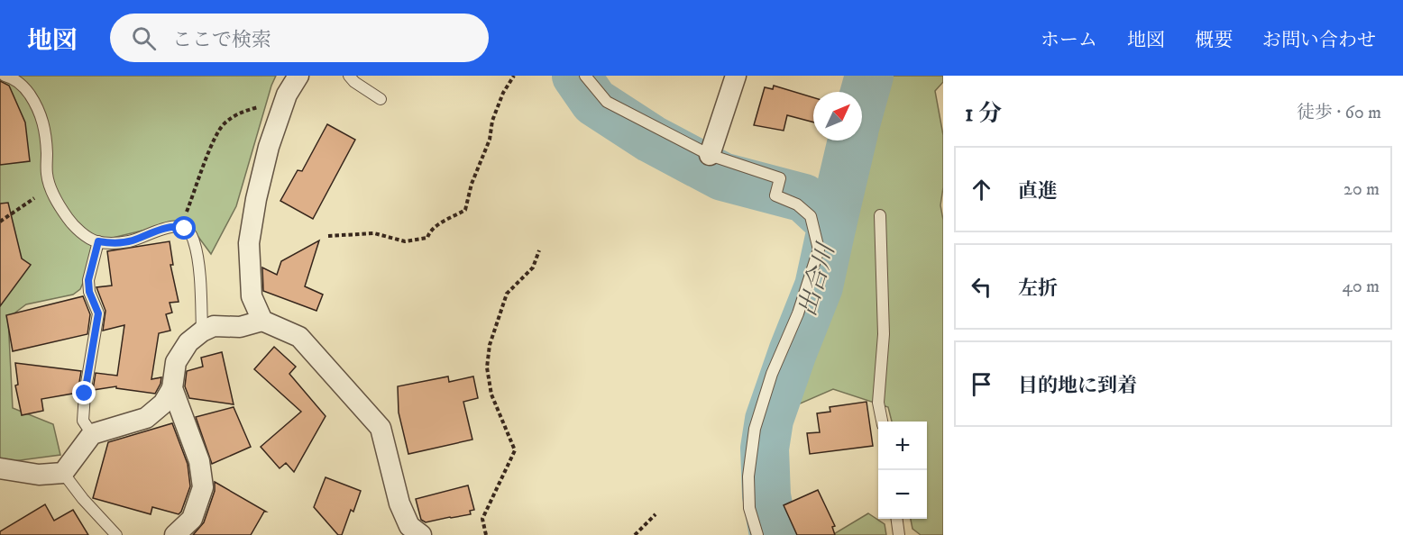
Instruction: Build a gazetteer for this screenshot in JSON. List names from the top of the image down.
{
  "water": ["出合川"],
  "north": "top right",
  "page": {
    "header": "地図",
    "search": "ここで検索",
    "nav": [
      "ホーム",
      "地図",
      "概要",
      "お問い合わせ"
    ],
    "heading": ["1 分", "徒歩 · 60 m"],
    "list": [
      ["直進", "20 m"],
      ["左折", "40 m"],
      "目的地に到着"
    ],
    "map_buttons": ["+", "−"]
  }
}
